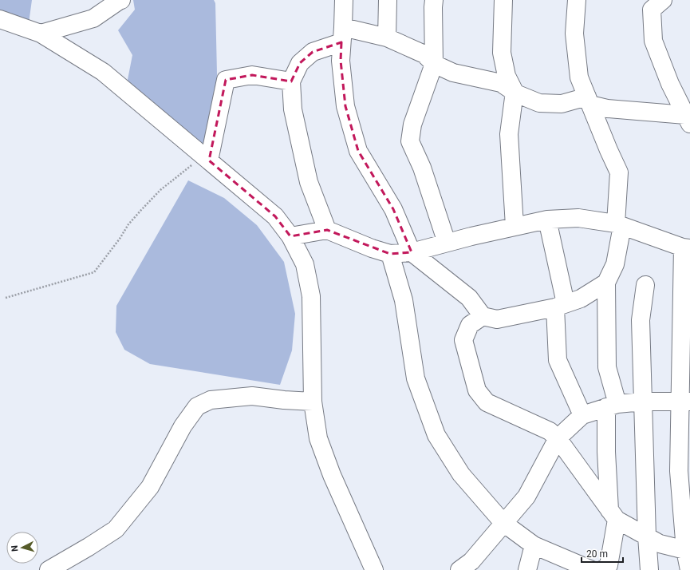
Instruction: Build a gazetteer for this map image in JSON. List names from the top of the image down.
{
  "scale_bar": "20 m",
  "north": "left"
}
